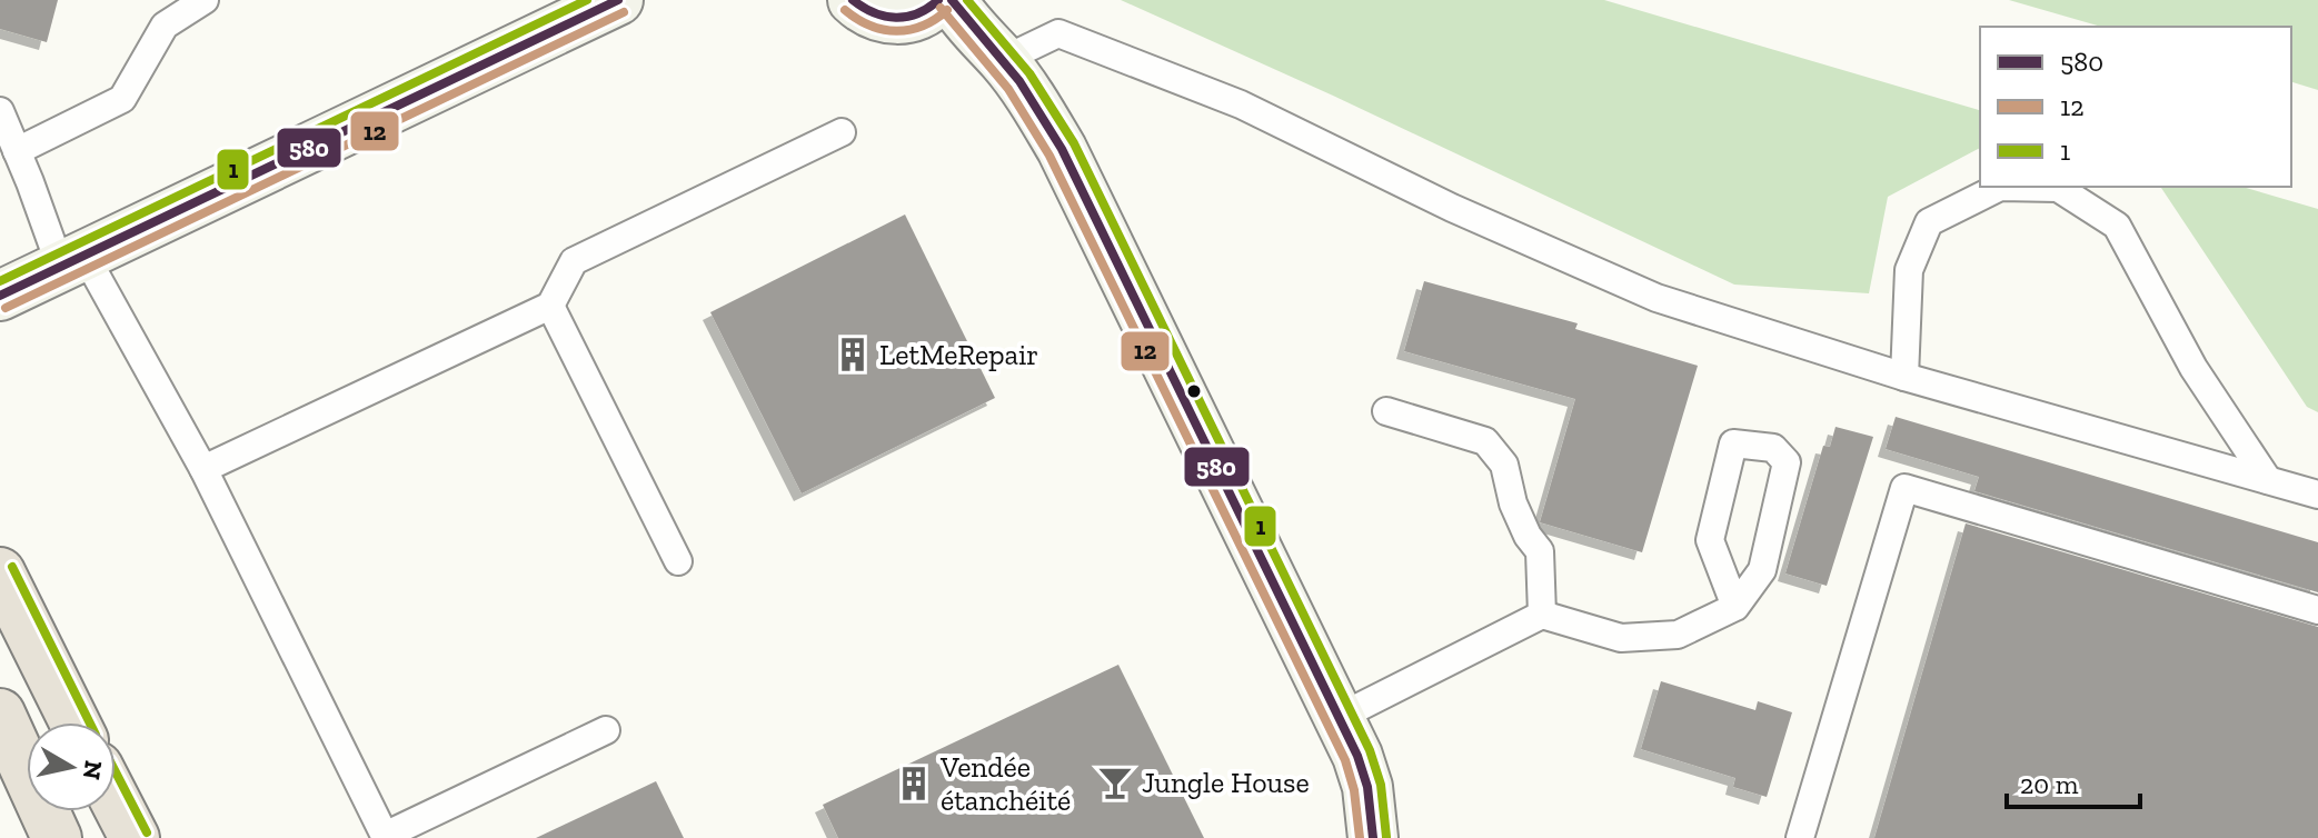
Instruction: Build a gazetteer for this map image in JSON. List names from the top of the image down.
{
  "places": {
    "building": ["LetMeRepair", "Vendée étanchéité"],
    "bar": ["Jungle House"]
  },
  "lines": ["transit line 580", "transit line 1", "transit line 12"],
  "legend": ["580", "12", "1"],
  "scale_bar": "20 m",
  "north": "right"
}
